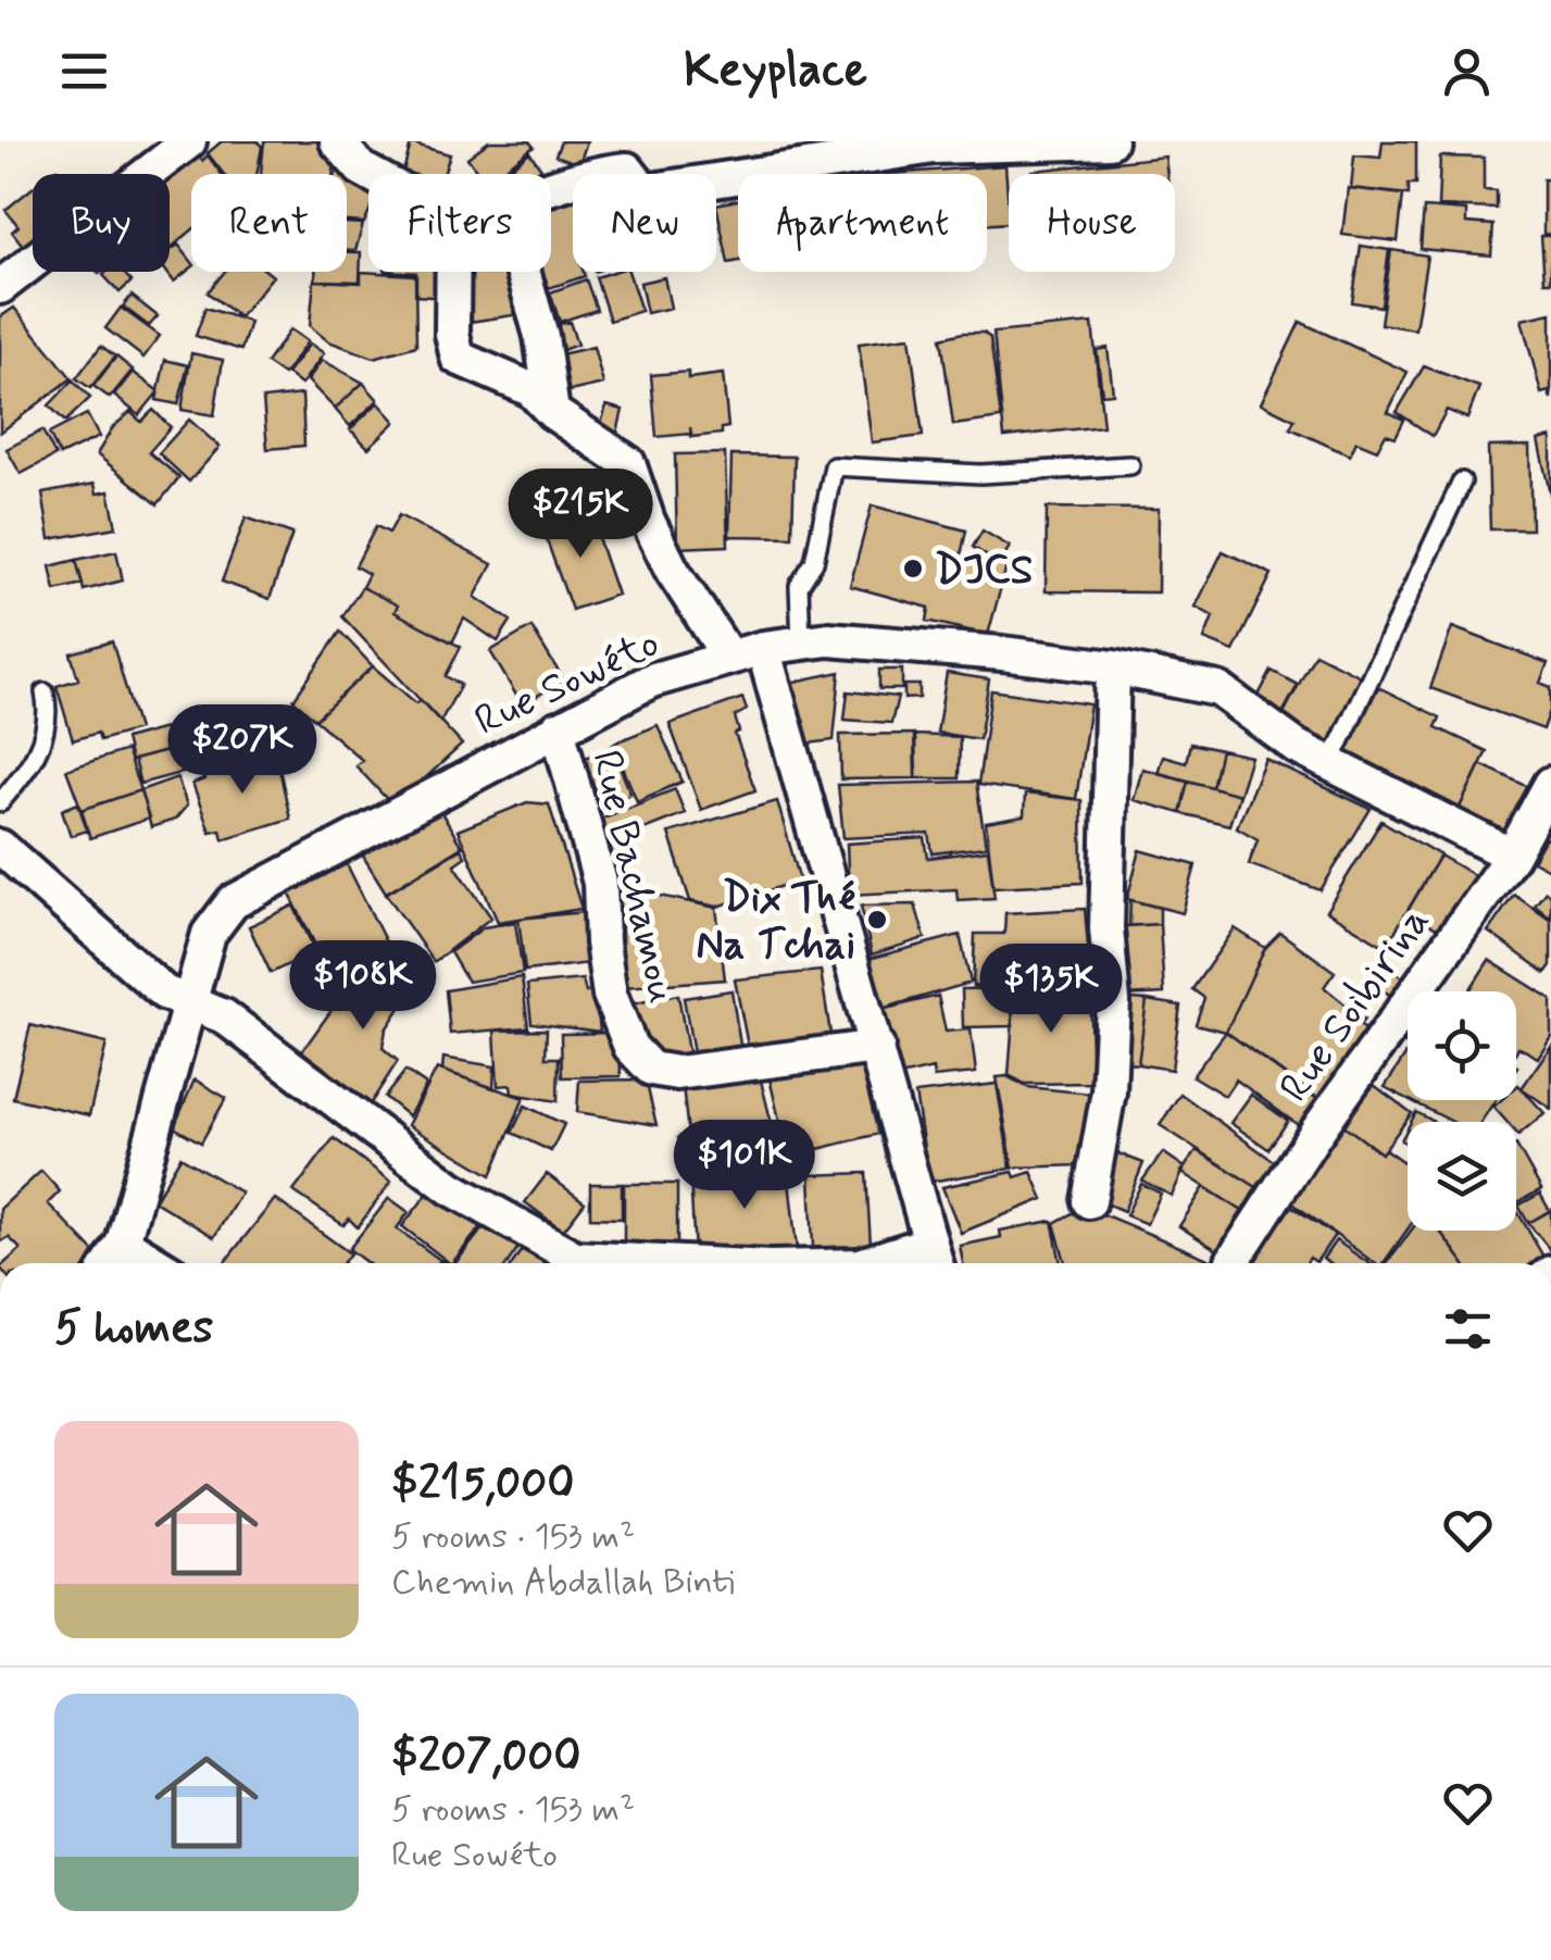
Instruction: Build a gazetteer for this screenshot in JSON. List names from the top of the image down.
{
  "streets": {
    "street": ["Rue Sowéto", "Rue Bachamou", "Rue Soibirina"]
  },
  "crossings": [
    ["Rue Sowéto", "Rue Bachamou"],
    ["Rue Sowéto", "Rue Soibirina"]
  ],
  "places": ["DJCS", "Dix Thé Na Tchai"],
  "page": {
    "header": "Keyplace",
    "chip": [
      "Buy",
      "Rent",
      "Filters",
      "New",
      "Apartment",
      "House"
    ],
    "price": [
      "$215K",
      "$207K",
      "$108K",
      "$135K",
      "$101K"
    ],
    "heading": "5 homes",
    "list": [
      {
        "name": "$215,000",
        "note": "5 rooms · 153 m² · Chemin Abdallah Binti"
      },
      {
        "name": "$207,000",
        "note": "5 rooms · 153 m² · Rue Sowéto"
      }
    ]
  }
}
